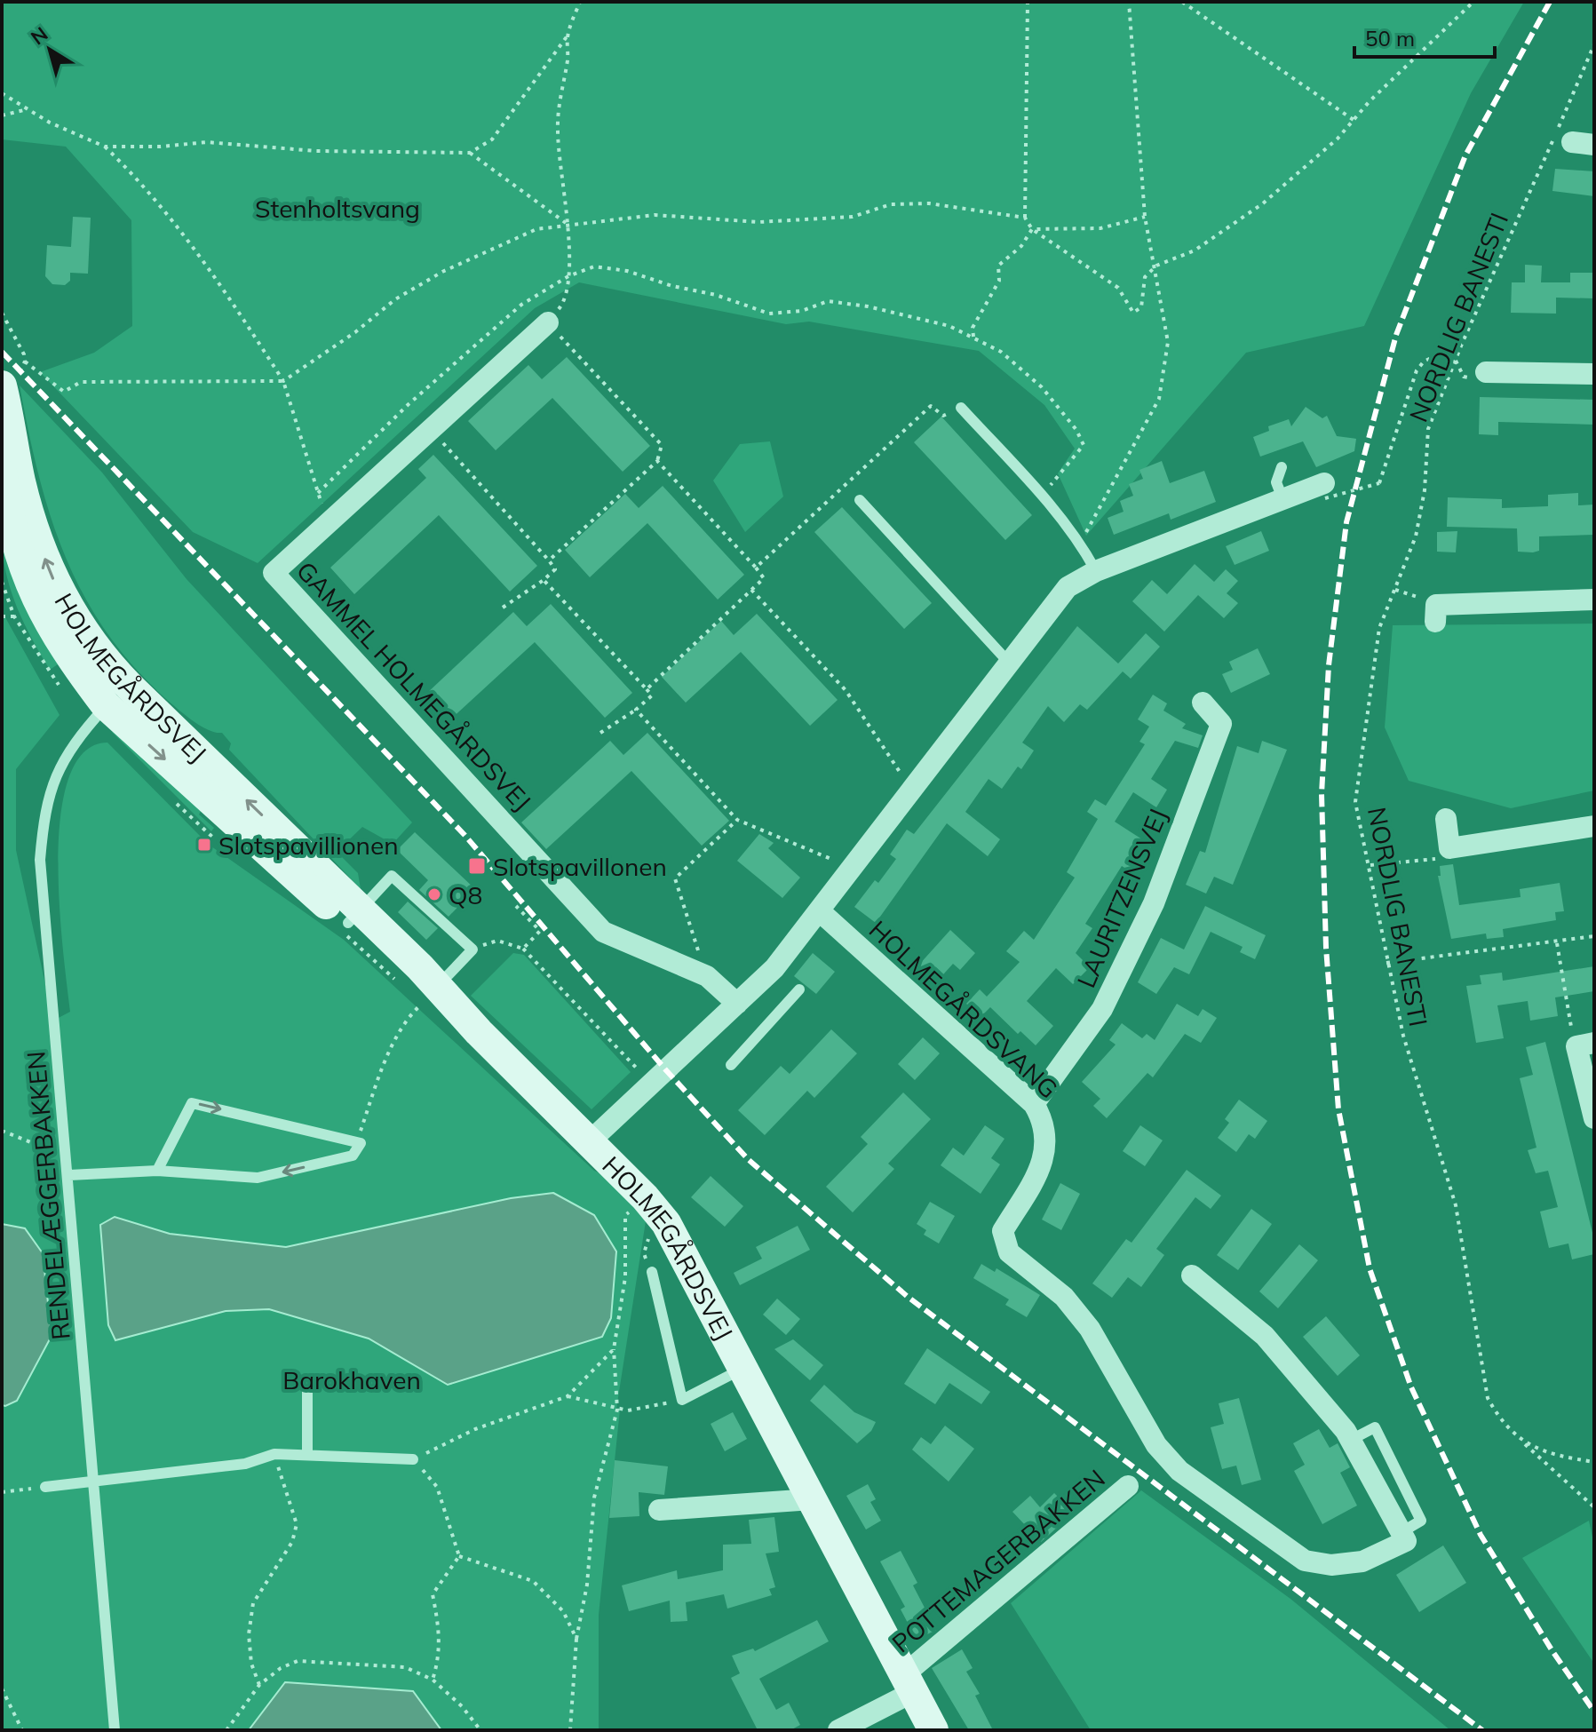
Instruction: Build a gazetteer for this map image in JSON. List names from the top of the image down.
{
  "streets": {
    "street": [
      "HOLMEGÅRDSVEJ",
      "GAMMEL HOLMEGÅRDSVEJ",
      "LAURITZENSVEJ",
      "HOLMEGÅRDSVANG",
      "POTTEMAGERBAKKEN"
    ],
    "lane": ["RENDELÆGGERBAKKEN"],
    "path": ["NORDLIG BANESTI"]
  },
  "crossings": [
    ["HOLMEGÅRDSVEJ", "RENDELÆGGERBAKKEN"],
    ["HOLMEGÅRDSVEJ", "POTTEMAGERBAKKEN"],
    ["LAURITZENSVEJ", "HOLMEGÅRDSVANG"]
  ],
  "parks": ["Stenholtsvang", "Barokhaven"],
  "places": {
    "transit": ["Slotspavillionen", "Slotspavillonen"],
    "other": ["Q8"]
  },
  "scale_bar": "50 m",
  "north": "top left"
}
